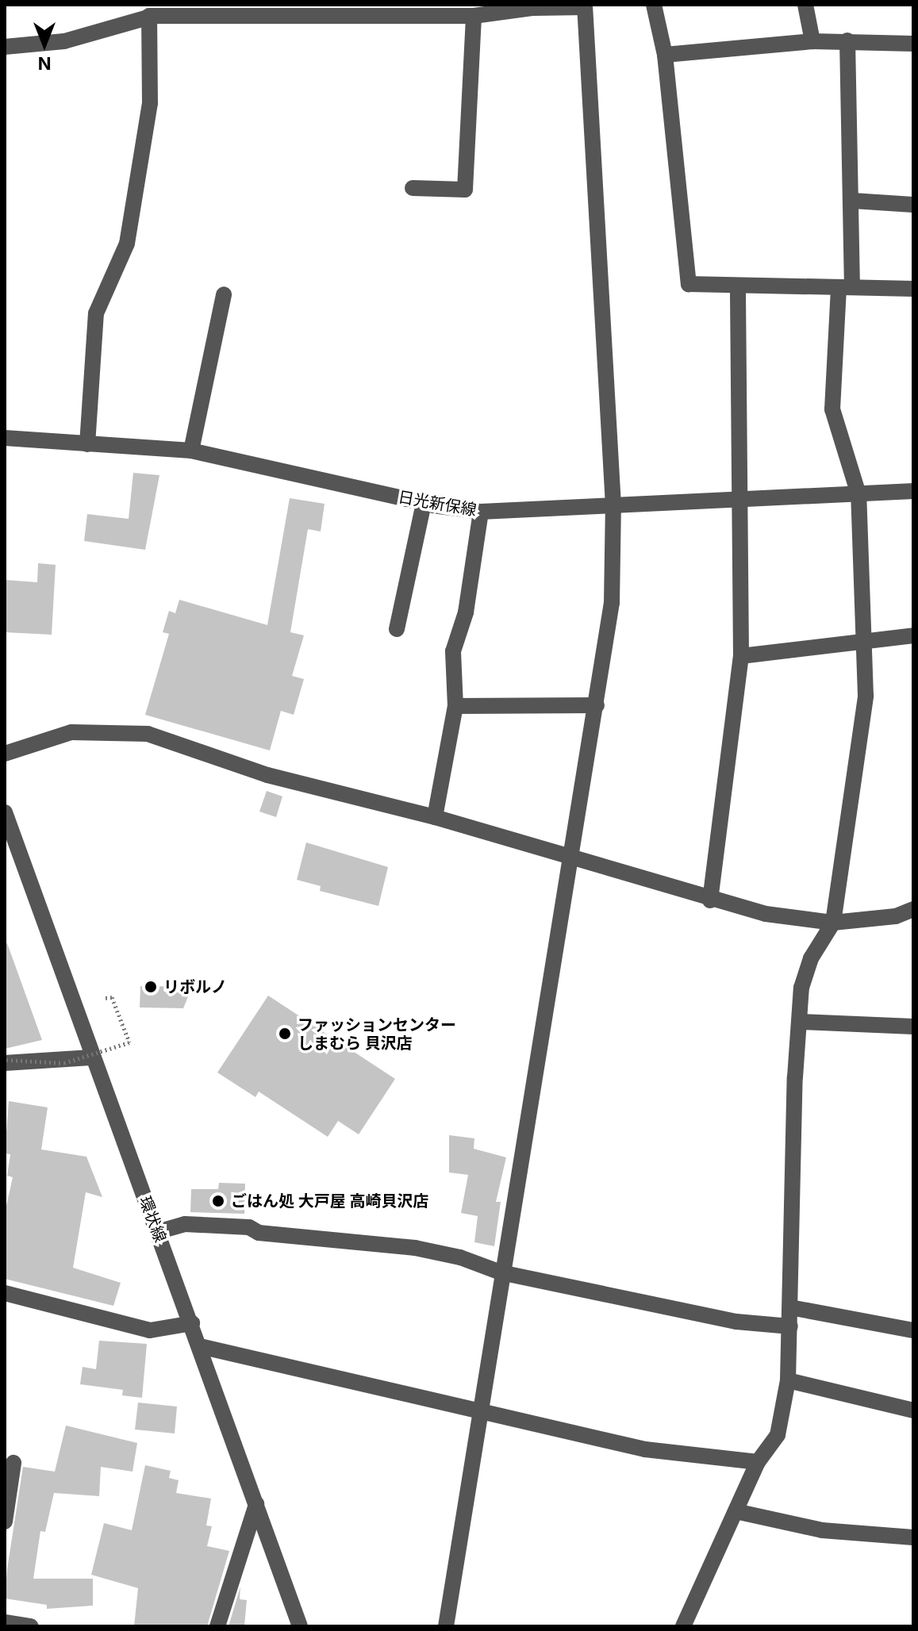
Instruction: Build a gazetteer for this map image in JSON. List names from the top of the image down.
{
  "streets": {
    "street": ["日光新保線", "環状線"]
  },
  "places": ["リボルノ", "ファッションセンター しまむら 貝沢店", "ごはん処 大戸屋 高崎貝沢店"],
  "north": "bottom"
}
